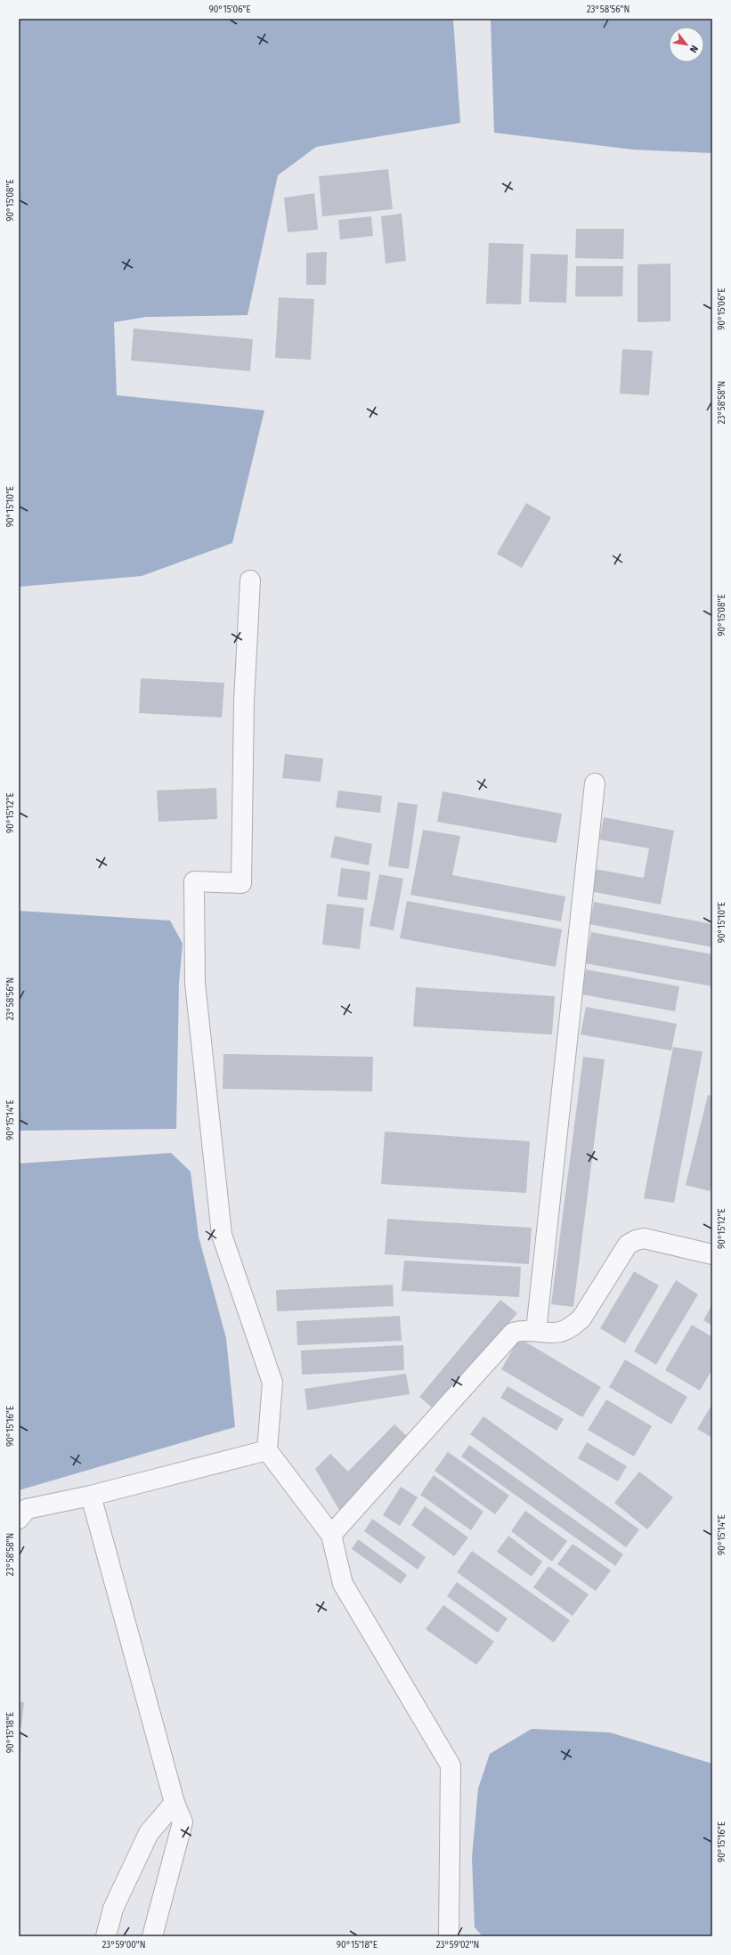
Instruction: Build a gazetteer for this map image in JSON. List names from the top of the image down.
{
  "north": "bottom right",
  "coordinates": [
    "90°15'06\"E",
    "23°58'56\"N",
    "90°15'08\"E",
    "23°58'58\"N",
    "90°15'10\"E",
    "90°15'12\"E",
    "90°15'14\"E",
    "90°15'16\"E",
    "90°15'18\"E",
    "23°59'00\"N",
    "23°59'02\"N"
  ]
}
